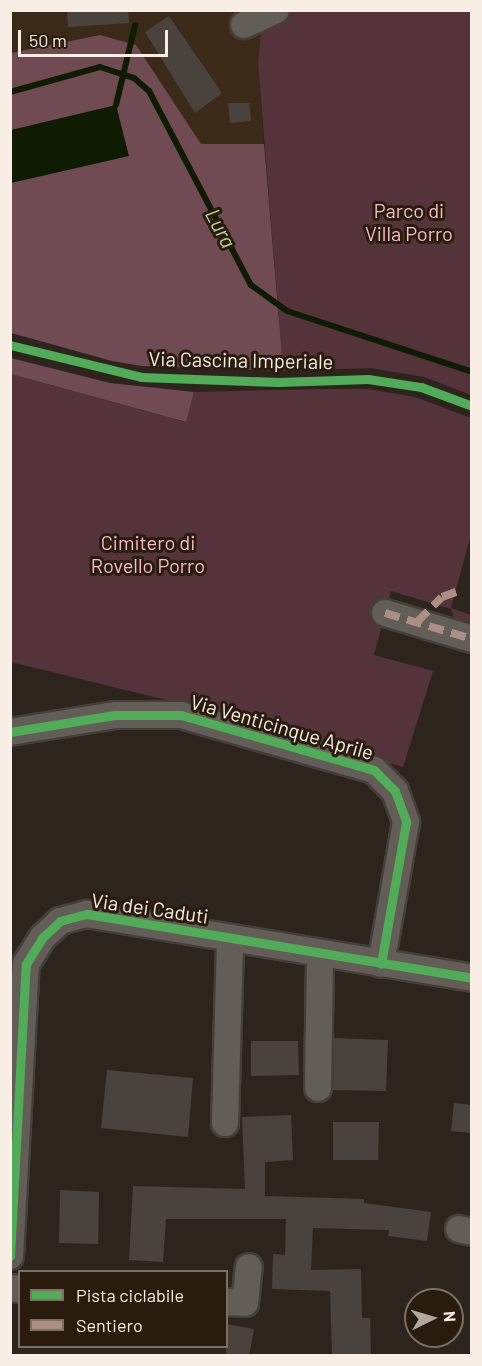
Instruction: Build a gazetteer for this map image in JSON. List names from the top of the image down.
{
  "streets": {
    "street": ["Via Venticinque Aprile", "Via dei Caduti"],
    "cycle path": ["Via Cascina Imperiale"]
  },
  "crossings": [
    ["Via Venticinque Aprile", "Via dei Caduti"]
  ],
  "water": ["Lura"],
  "parks": ["Parco di Villa Porro", "Cimitero di Rovello Porro"],
  "legend": ["Pista ciclabile", "Sentiero"],
  "scale_bar": "50 m",
  "north": "right"
}
